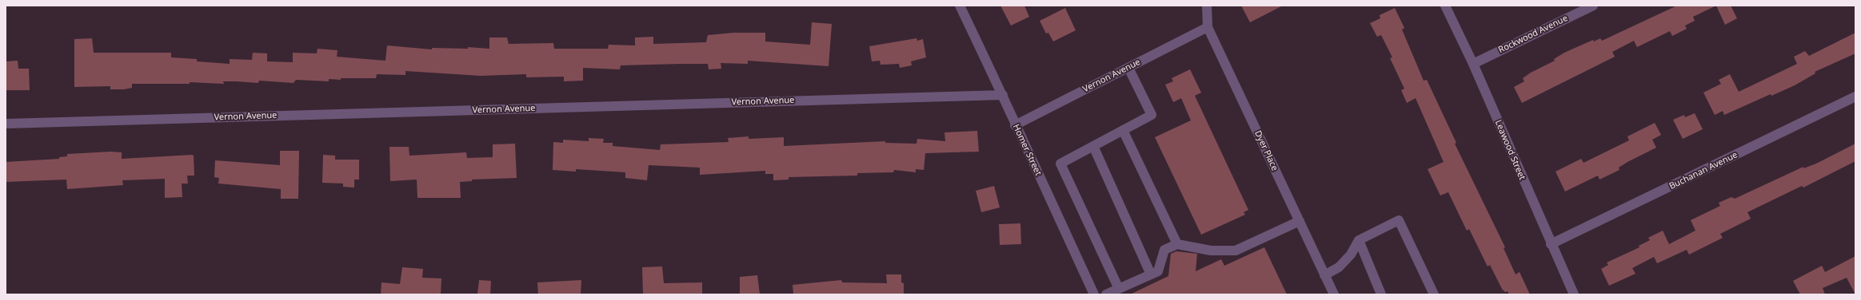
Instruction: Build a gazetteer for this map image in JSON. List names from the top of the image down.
{
  "streets": {
    "street": [
      "Rockwood Avenue",
      "Vernon Avenue",
      "Homer Street",
      "Leawood Street",
      "Dyer Place",
      "Buchanan Avenue"
    ]
  },
  "crossings": [
    ["Rockwood Avenue", "Leawood Street"],
    ["Vernon Avenue", "Homer Street"],
    ["Vernon Avenue", "Dyer Place"],
    ["Leawood Street", "Buchanan Avenue"]
  ]
}
